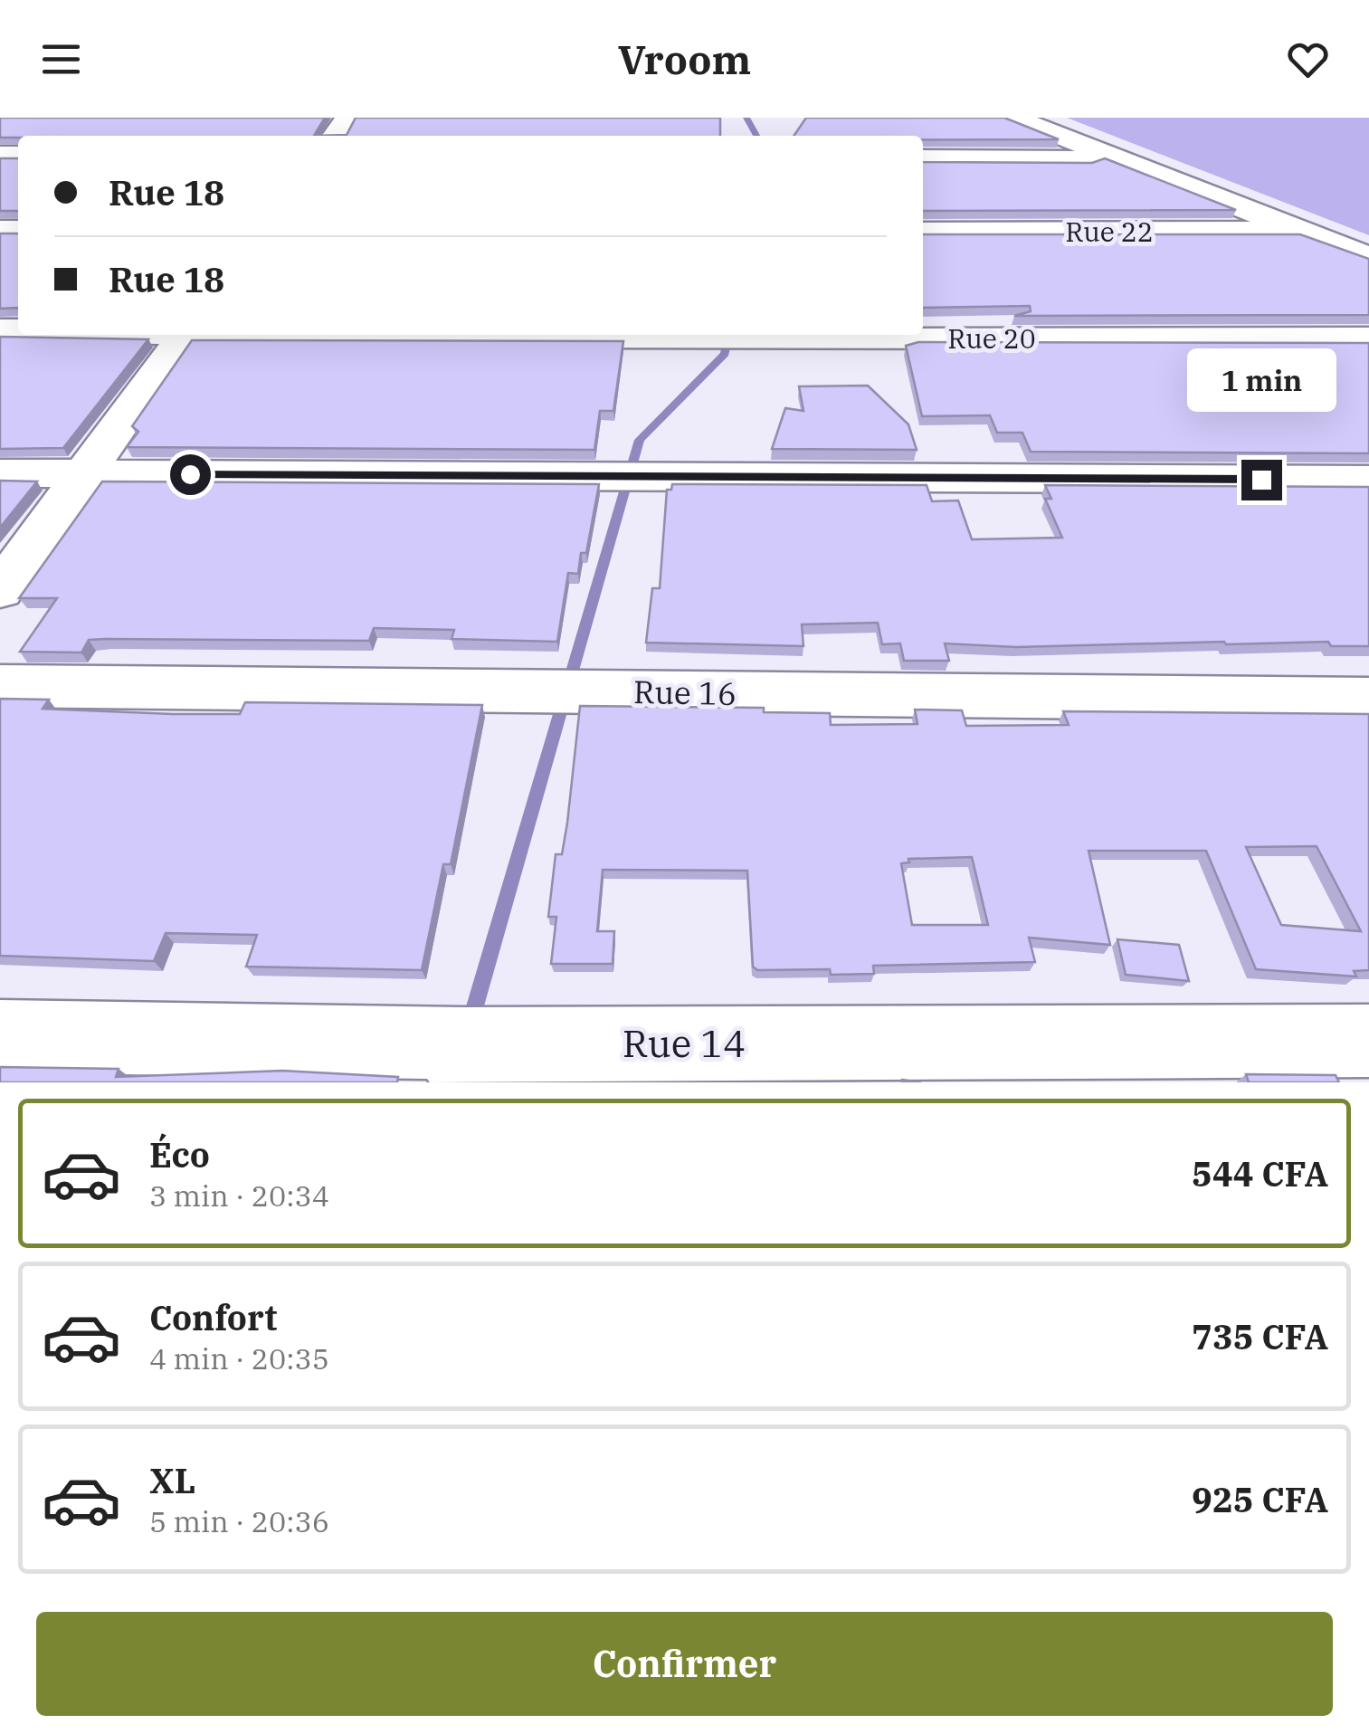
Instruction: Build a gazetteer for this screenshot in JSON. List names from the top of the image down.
{
  "streets": {
    "street": [
      "Rue 22",
      "Rue 20",
      "Rue 16",
      "Rue 14"
    ]
  },
  "page": {
    "header": "Vroom",
    "banner": ["Rue 18", "Rue 18"],
    "bubble": "1 min",
    "list": [
      {
        "name": "Éco",
        "note": "3 min · 20:34",
        "value": "544 CFA"
      },
      {
        "name": "Confort",
        "note": "4 min · 20:35",
        "value": "735 CFA"
      },
      {
        "name": "XL",
        "note": "5 min · 20:36",
        "value": "925 CFA"
      }
    ],
    "buttons": "Confirmer"
  }
}
